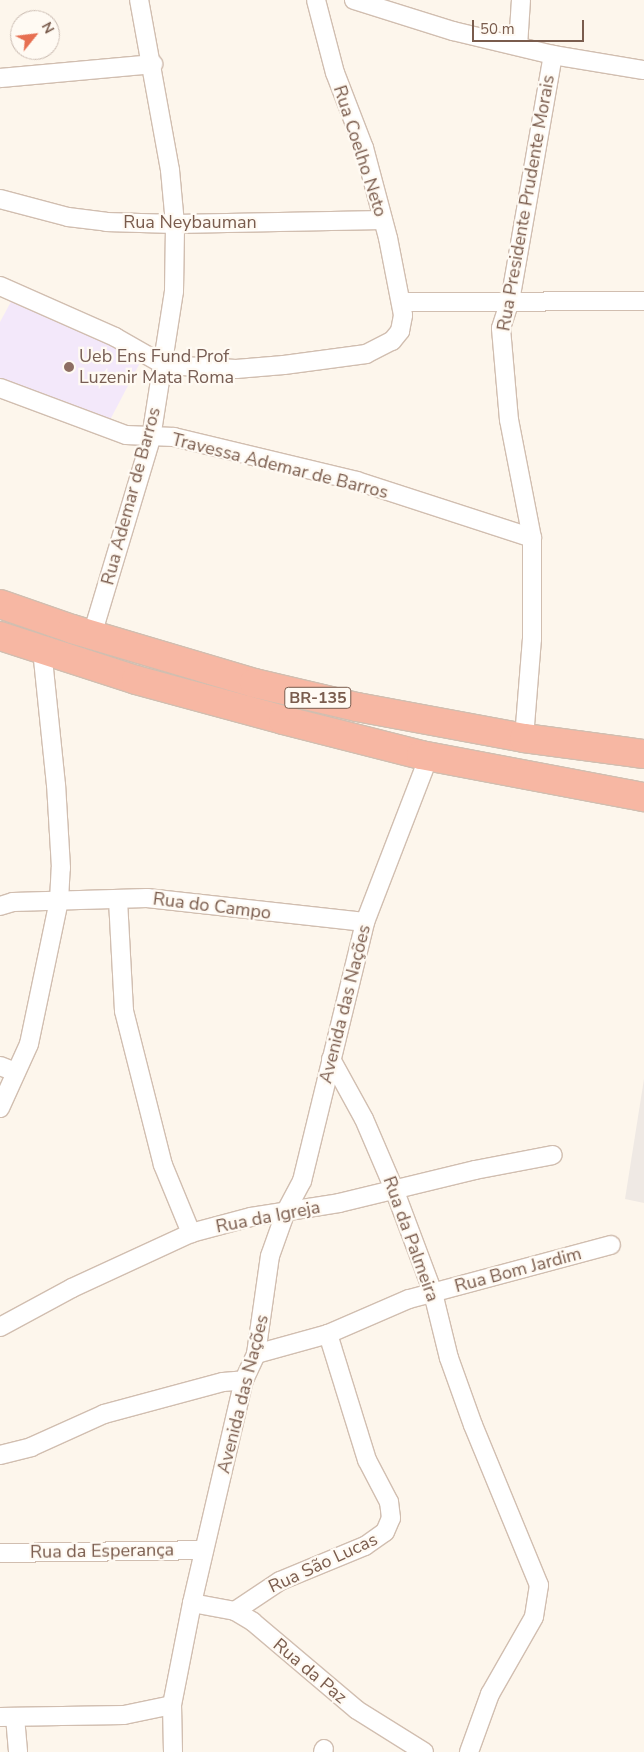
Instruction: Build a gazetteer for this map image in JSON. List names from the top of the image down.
{
  "streets": {
    "highway": ["BR-135"],
    "street": [
      "Rua Coelho Neto",
      "Rua Presidente Prudente Morais",
      "Rua Neybauman",
      "Travessa Ademar de Barros",
      "Rua Ademar de Barros",
      "Rua do Campo",
      "Avenida das Nações",
      "Rua da Igreja",
      "Rua da Palmeira",
      "Rua Bom Jardim",
      "Rua da Esperança",
      "Rua São Lucas",
      "Rua da Paz"
    ]
  },
  "crossings": [
    ["Rua Coelho Neto", "Rua Neybauman"],
    ["Rua Coelho Neto", "Rua Ademar de Barros"],
    ["Rua Presidente Prudente Morais", "Travessa Ademar de Barros"],
    ["Rua Presidente Prudente Morais", "BR-135"],
    ["Rua Neybauman", "Rua Ademar de Barros"],
    ["Travessa Ademar de Barros", "Rua Ademar de Barros"],
    ["Rua Ademar de Barros", "BR-135"],
    ["BR-135", "Avenida das Nações"],
    ["Rua do Campo", "Avenida das Nações"],
    ["Avenida das Nações", "Rua da Igreja"],
    ["Avenida das Nações", "Rua da Palmeira"],
    ["Avenida das Nações", "Rua Bom Jardim"],
    ["Avenida das Nações", "Rua da Esperança"],
    ["Avenida das Nações", "Rua da Paz"],
    ["Rua da Igreja", "Rua da Palmeira"],
    ["Rua da Palmeira", "Rua Bom Jardim"],
    ["Rua Bom Jardim", "Rua São Lucas"],
    ["Rua São Lucas", "Rua da Paz"]
  ],
  "places": ["Ueb Ens Fund Prof Luzenir Mata Roma"],
  "scale_bar": "50 m",
  "north": "top right"
}
